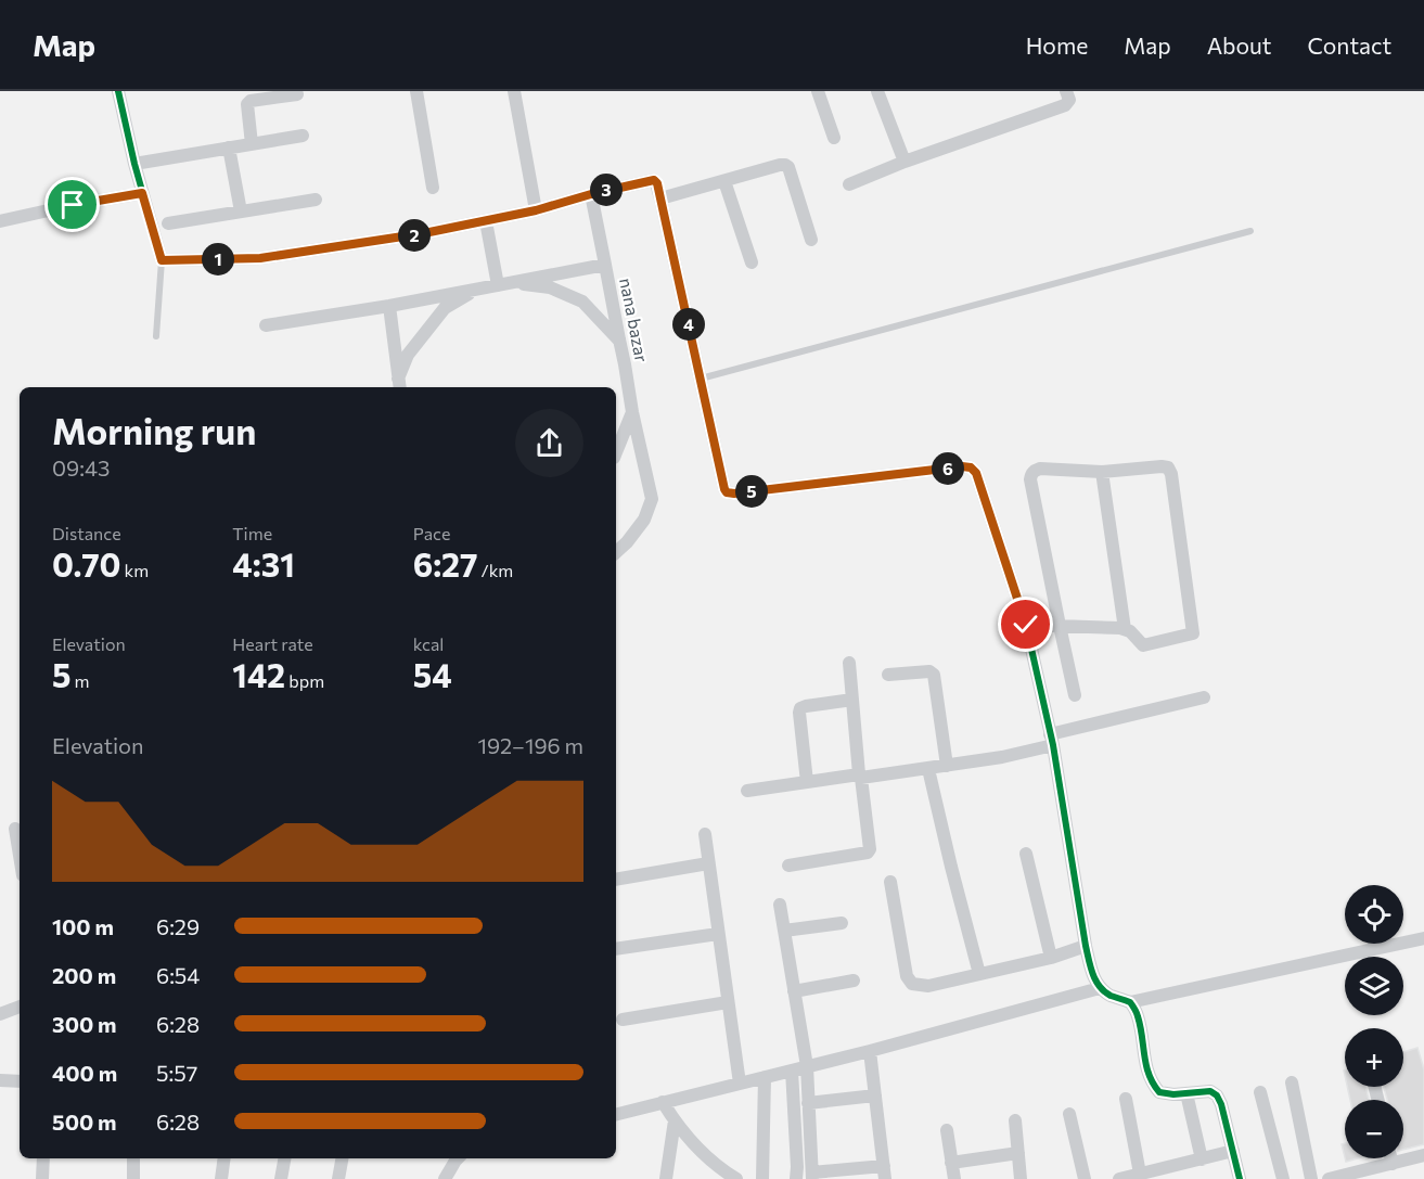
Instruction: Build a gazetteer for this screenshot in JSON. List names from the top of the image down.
{
  "streets": {
    "street": ["nana bazar"]
  },
  "page": {
    "header": "Map",
    "nav": [
      "Home",
      "Map",
      "About",
      "Contact"
    ],
    "pins": [
      "3",
      "2",
      "1",
      "4",
      "6",
      "5"
    ],
    "heading": ["Morning run", "09:43"],
    "stats": [
      ["Distance", "0.70 km"],
      ["Time", "4:31"],
      ["Pace", "6:27 /km"],
      ["Elevation", "5 m"],
      ["Heart rate", "142 bpm"],
      ["kcal", "54"]
    ],
    "chart": ["Elevation", "192–196 m"],
    "map_buttons": ["+", "−"],
    "list": [
      {
        "name": "100 m",
        "note": "6:29"
      },
      {
        "name": "200 m",
        "note": "6:54"
      },
      {
        "name": "300 m",
        "note": "6:28"
      },
      {
        "name": "400 m",
        "note": "5:57"
      },
      {
        "name": "500 m",
        "note": "6:28"
      }
    ]
  }
}
